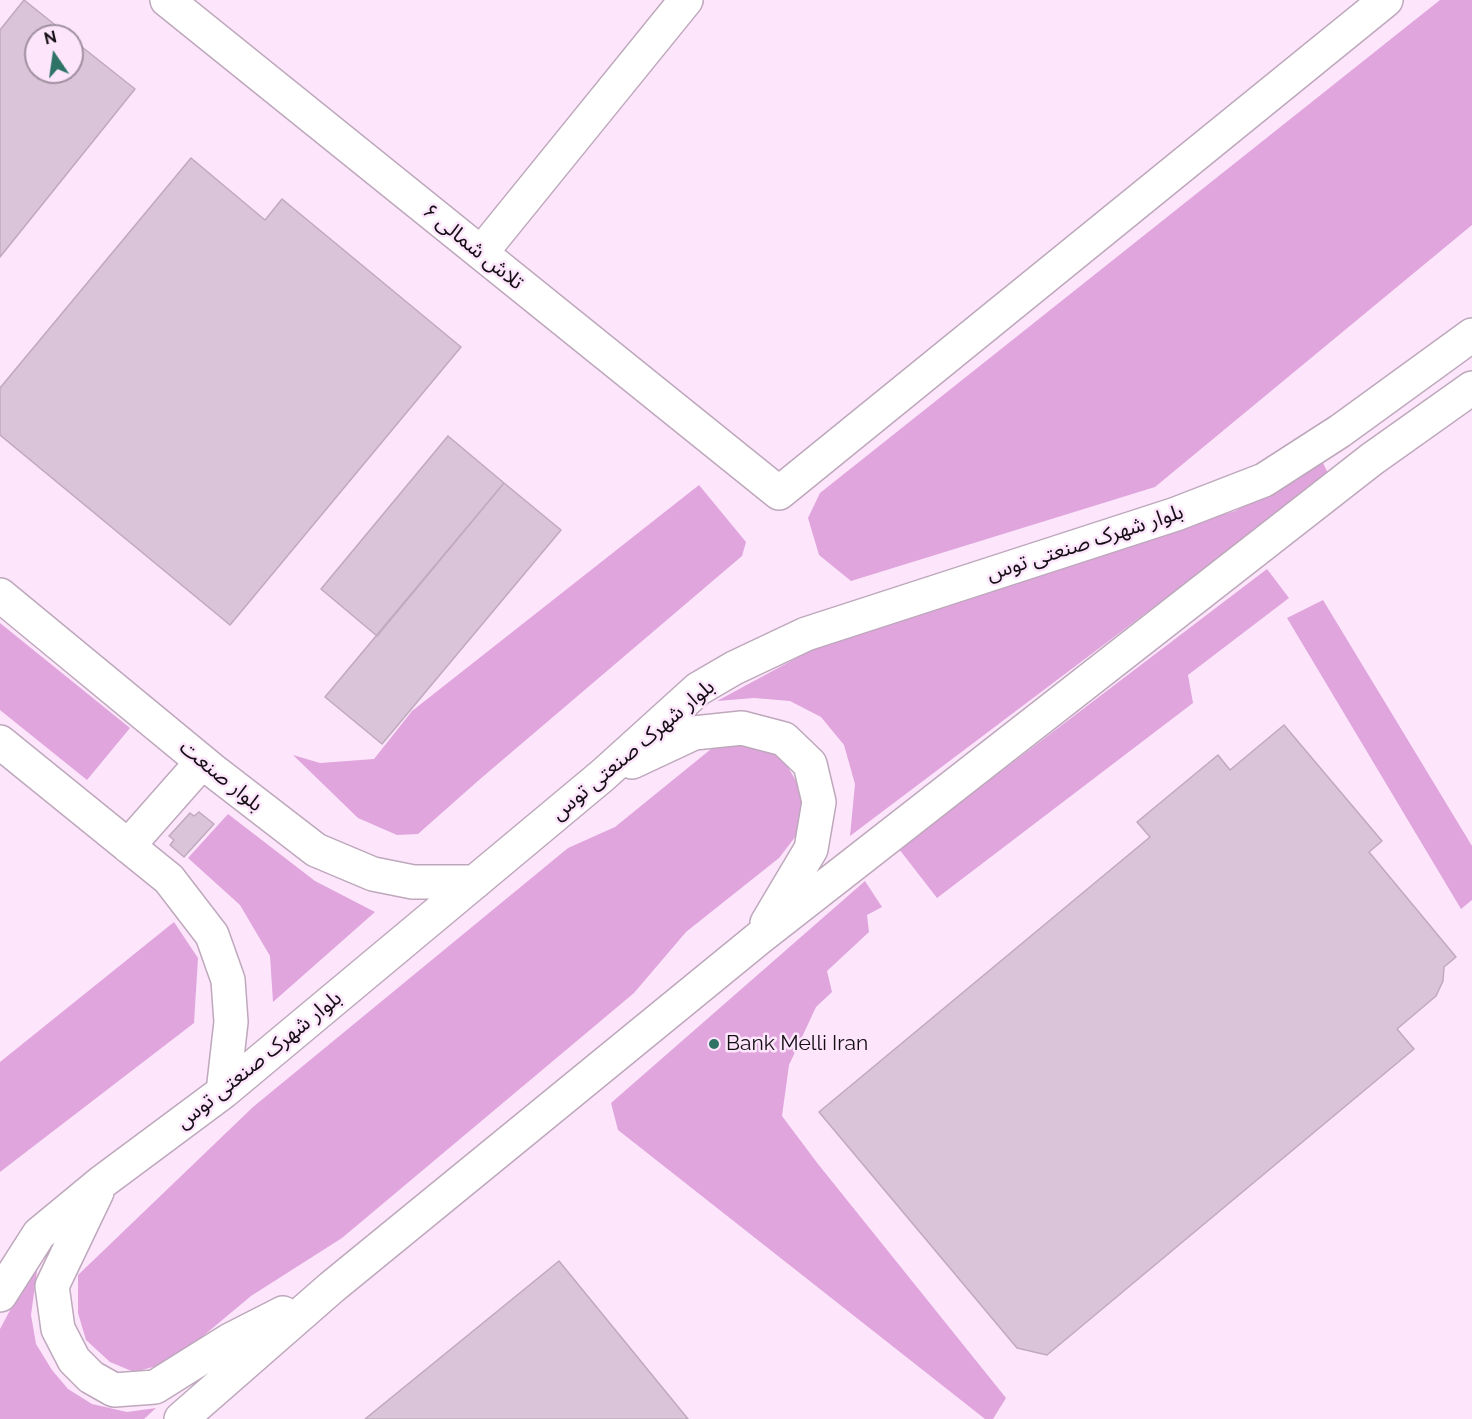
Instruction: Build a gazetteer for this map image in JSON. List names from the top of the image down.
{
  "streets": {
    "main road": ["تلاش شمالی ۶", "بلوار شهرک صنعتی توس", "بلوار صنعت"]
  },
  "crossings": [
    ["بلوار شهرک صنعتی توس", "بلوار صنعت"]
  ],
  "places": ["Bank Melli Iran"],
  "north": "top"
}
